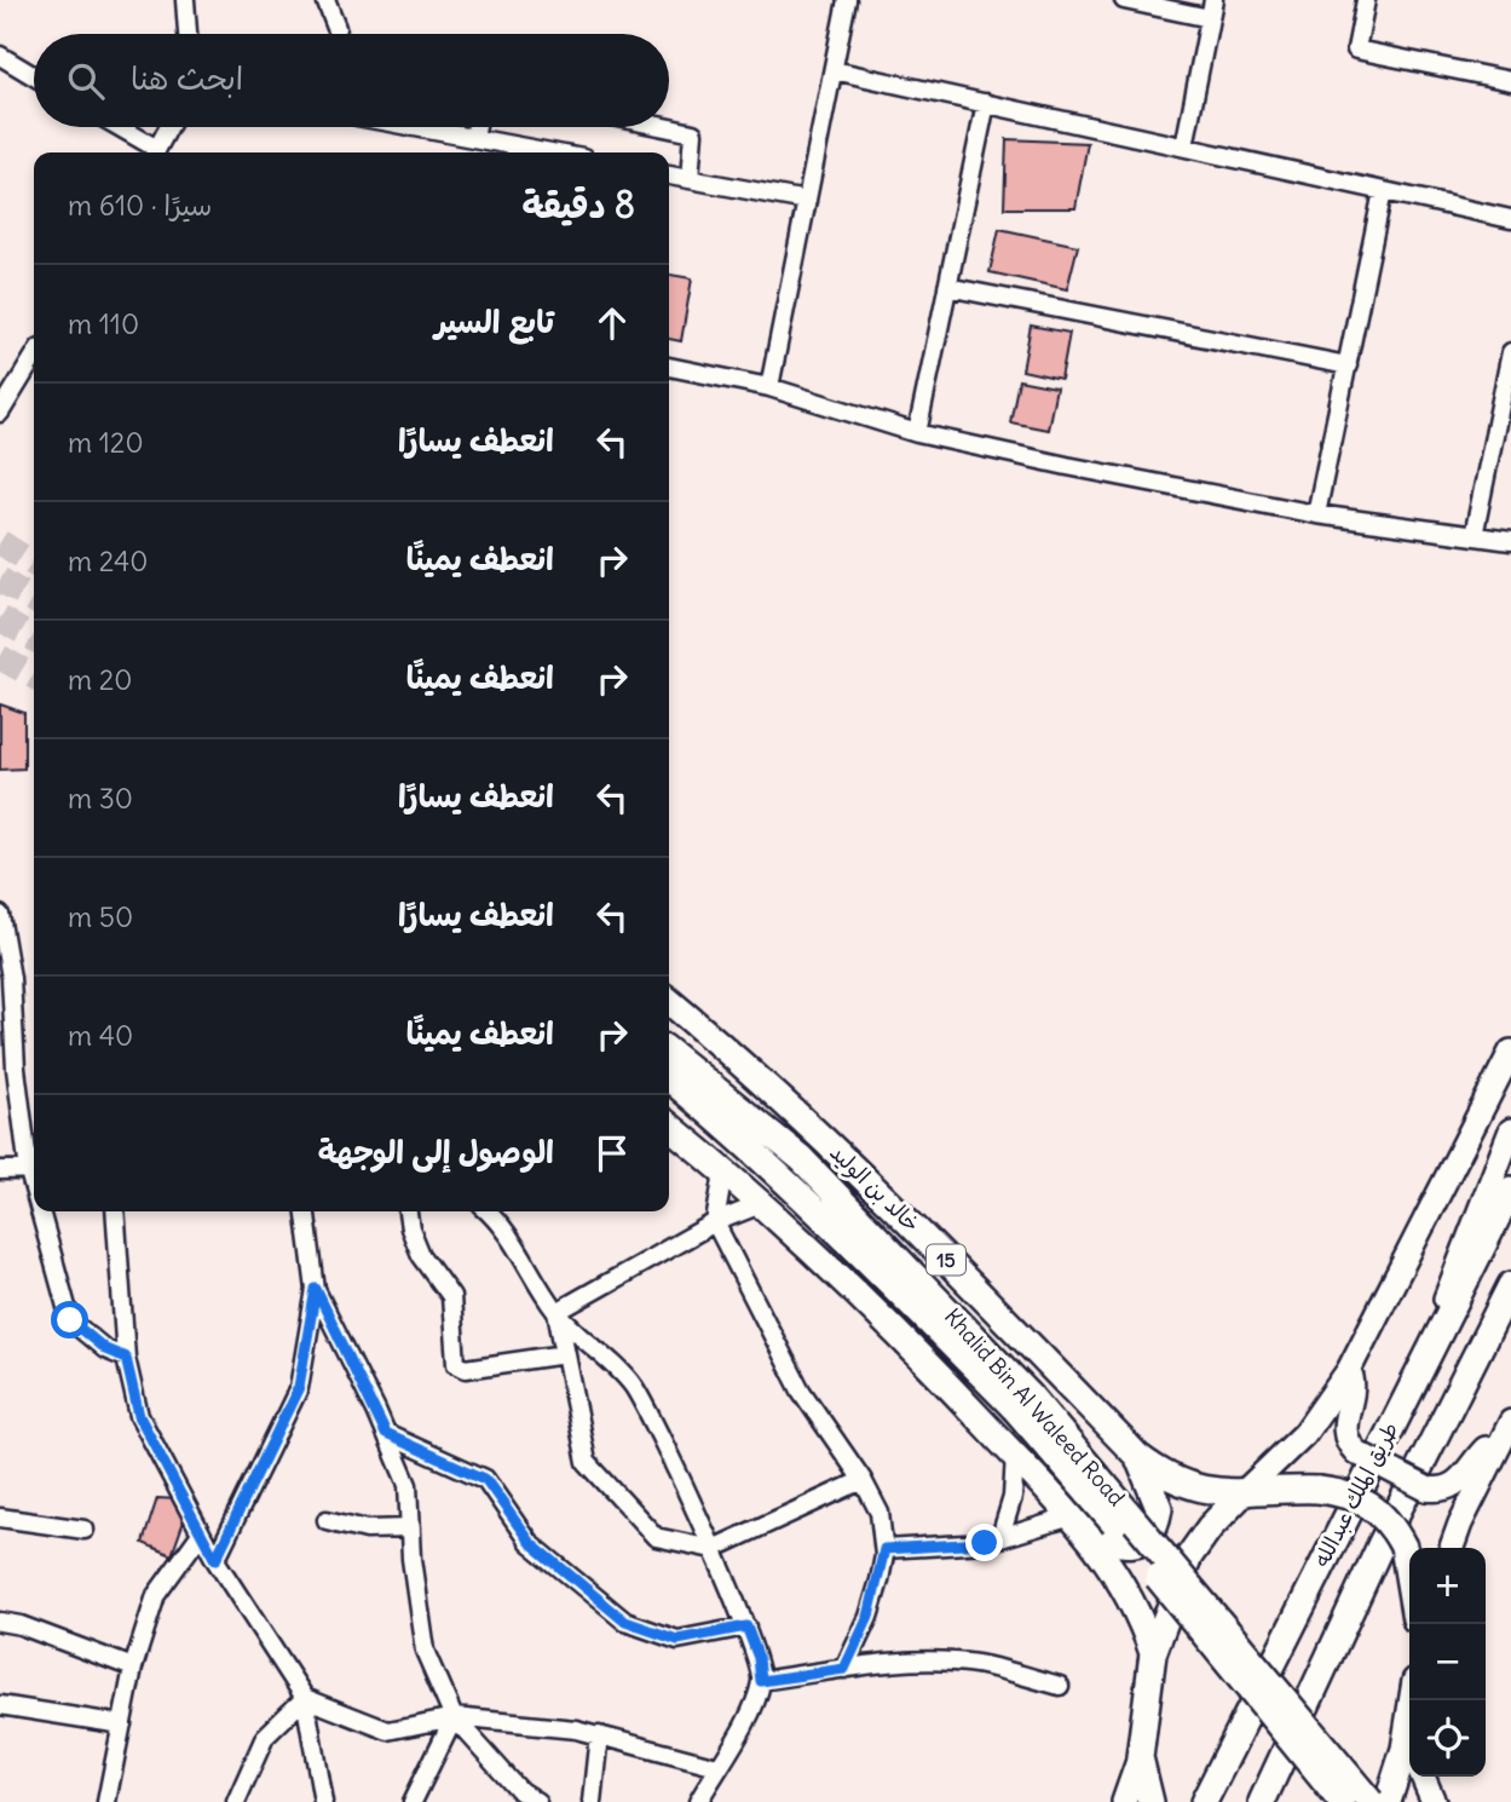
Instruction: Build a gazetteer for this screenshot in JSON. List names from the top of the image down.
{
  "streets": {
    "highway": [
      "خالد بن الوليد",
      "15",
      "Khalid Bin Al Waleed Road",
      "طريق الملك عبدالله"
    ]
  },
  "crossings": [
    ["خالد بن الوليد", "15"]
  ],
  "page": {
    "search": "ابحث هنا",
    "heading": ["8 دقيقة", "سيرًا · 610 m"],
    "list": [
      ["تابع السير", "110 m"],
      ["انعطف يسارًا", "120 m"],
      ["انعطف يمينًا", "240 m"],
      ["انعطف يمينًا", "20 m"],
      ["انعطف يسارًا", "30 m"],
      ["انعطف يسارًا", "50 m"],
      ["انعطف يمينًا", "40 m"],
      "الوصول إلى الوجهة"
    ],
    "map_buttons": ["+", "−"]
  }
}
